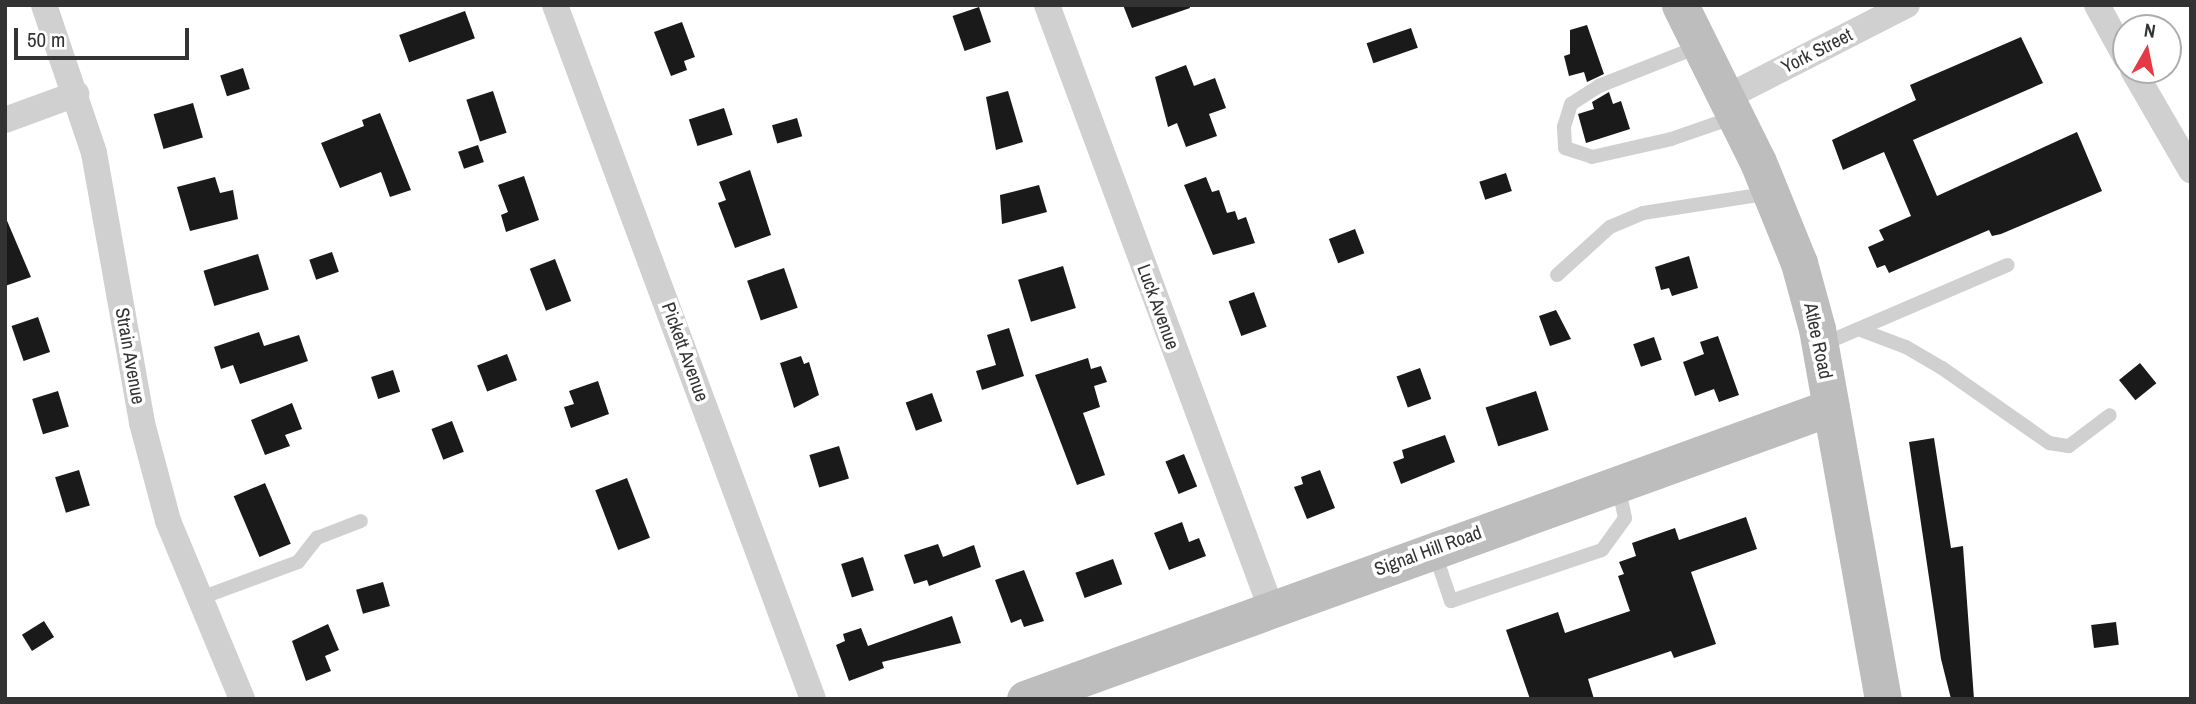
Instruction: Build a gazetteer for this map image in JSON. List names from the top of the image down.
{
  "streets": {
    "street": [
      "York Street",
      "Luck Avenue",
      "Atlee Road",
      "Pickett Avenue",
      "Strain Avenue",
      "Signal Hill Road"
    ]
  },
  "crossings": [
    ["York Street", "Atlee Road"],
    ["Luck Avenue", "Signal Hill Road"],
    ["Atlee Road", "Signal Hill Road"]
  ],
  "scale_bar": "50 m",
  "north": "top"
}
